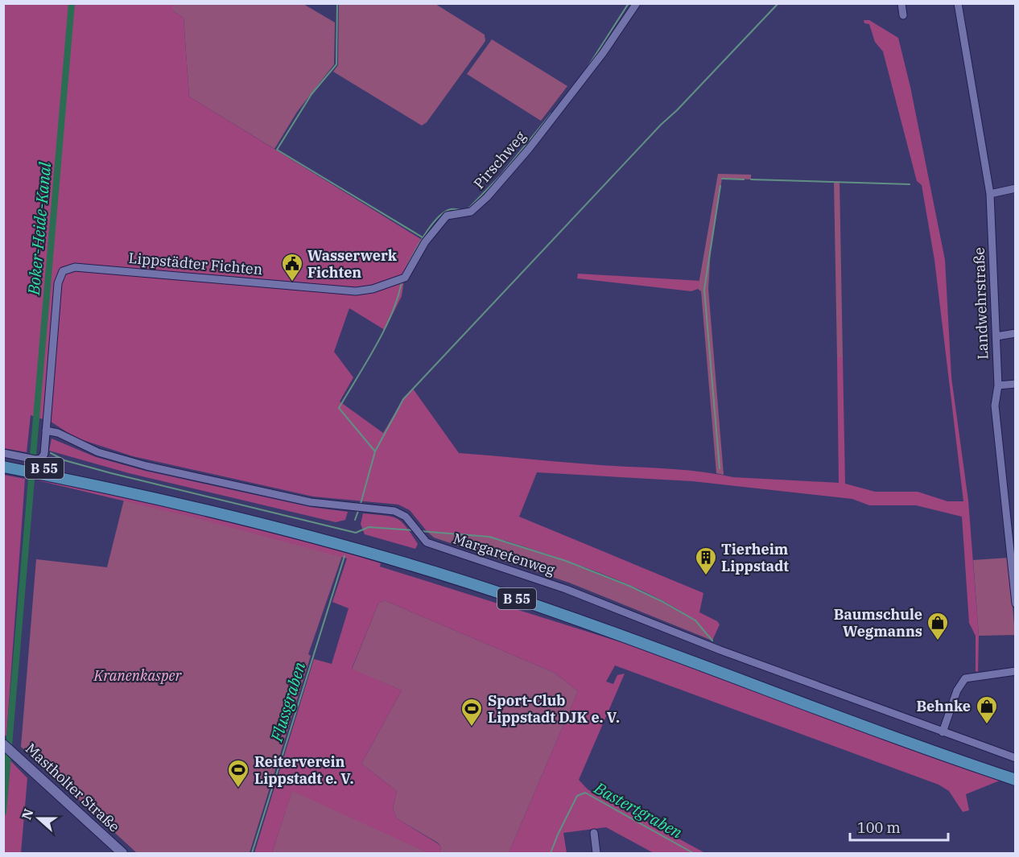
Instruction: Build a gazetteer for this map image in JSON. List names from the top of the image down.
{
  "streets": {
    "main road": ["B 55"],
    "street": [
      "Pirschweg",
      "Lippstädter Fichten",
      "Landwehrstraße",
      "Margaretenweg",
      "Mastholter Straße"
    ]
  },
  "crossings": [
    ["Pirschweg", "Lippstädter Fichten"],
    ["Lippstädter Fichten", "Margaretenweg"]
  ],
  "water": ["Boker-Heide-Kanal", "Flussgraben", "Bastertgraben"],
  "parks": ["Kranenkasper"],
  "places": {
    "public building": ["Wasserwerk Fichten"],
    "building": ["Tierheim Lippstadt"],
    "shop": ["Baumschule Wegmanns", "Behnke"],
    "sports": ["Sport-Club Lippstadt DJK e. V.", "Reiterverein Lippstadt e. V."]
  },
  "scale_bar": "100 m",
  "north": "left"
}
